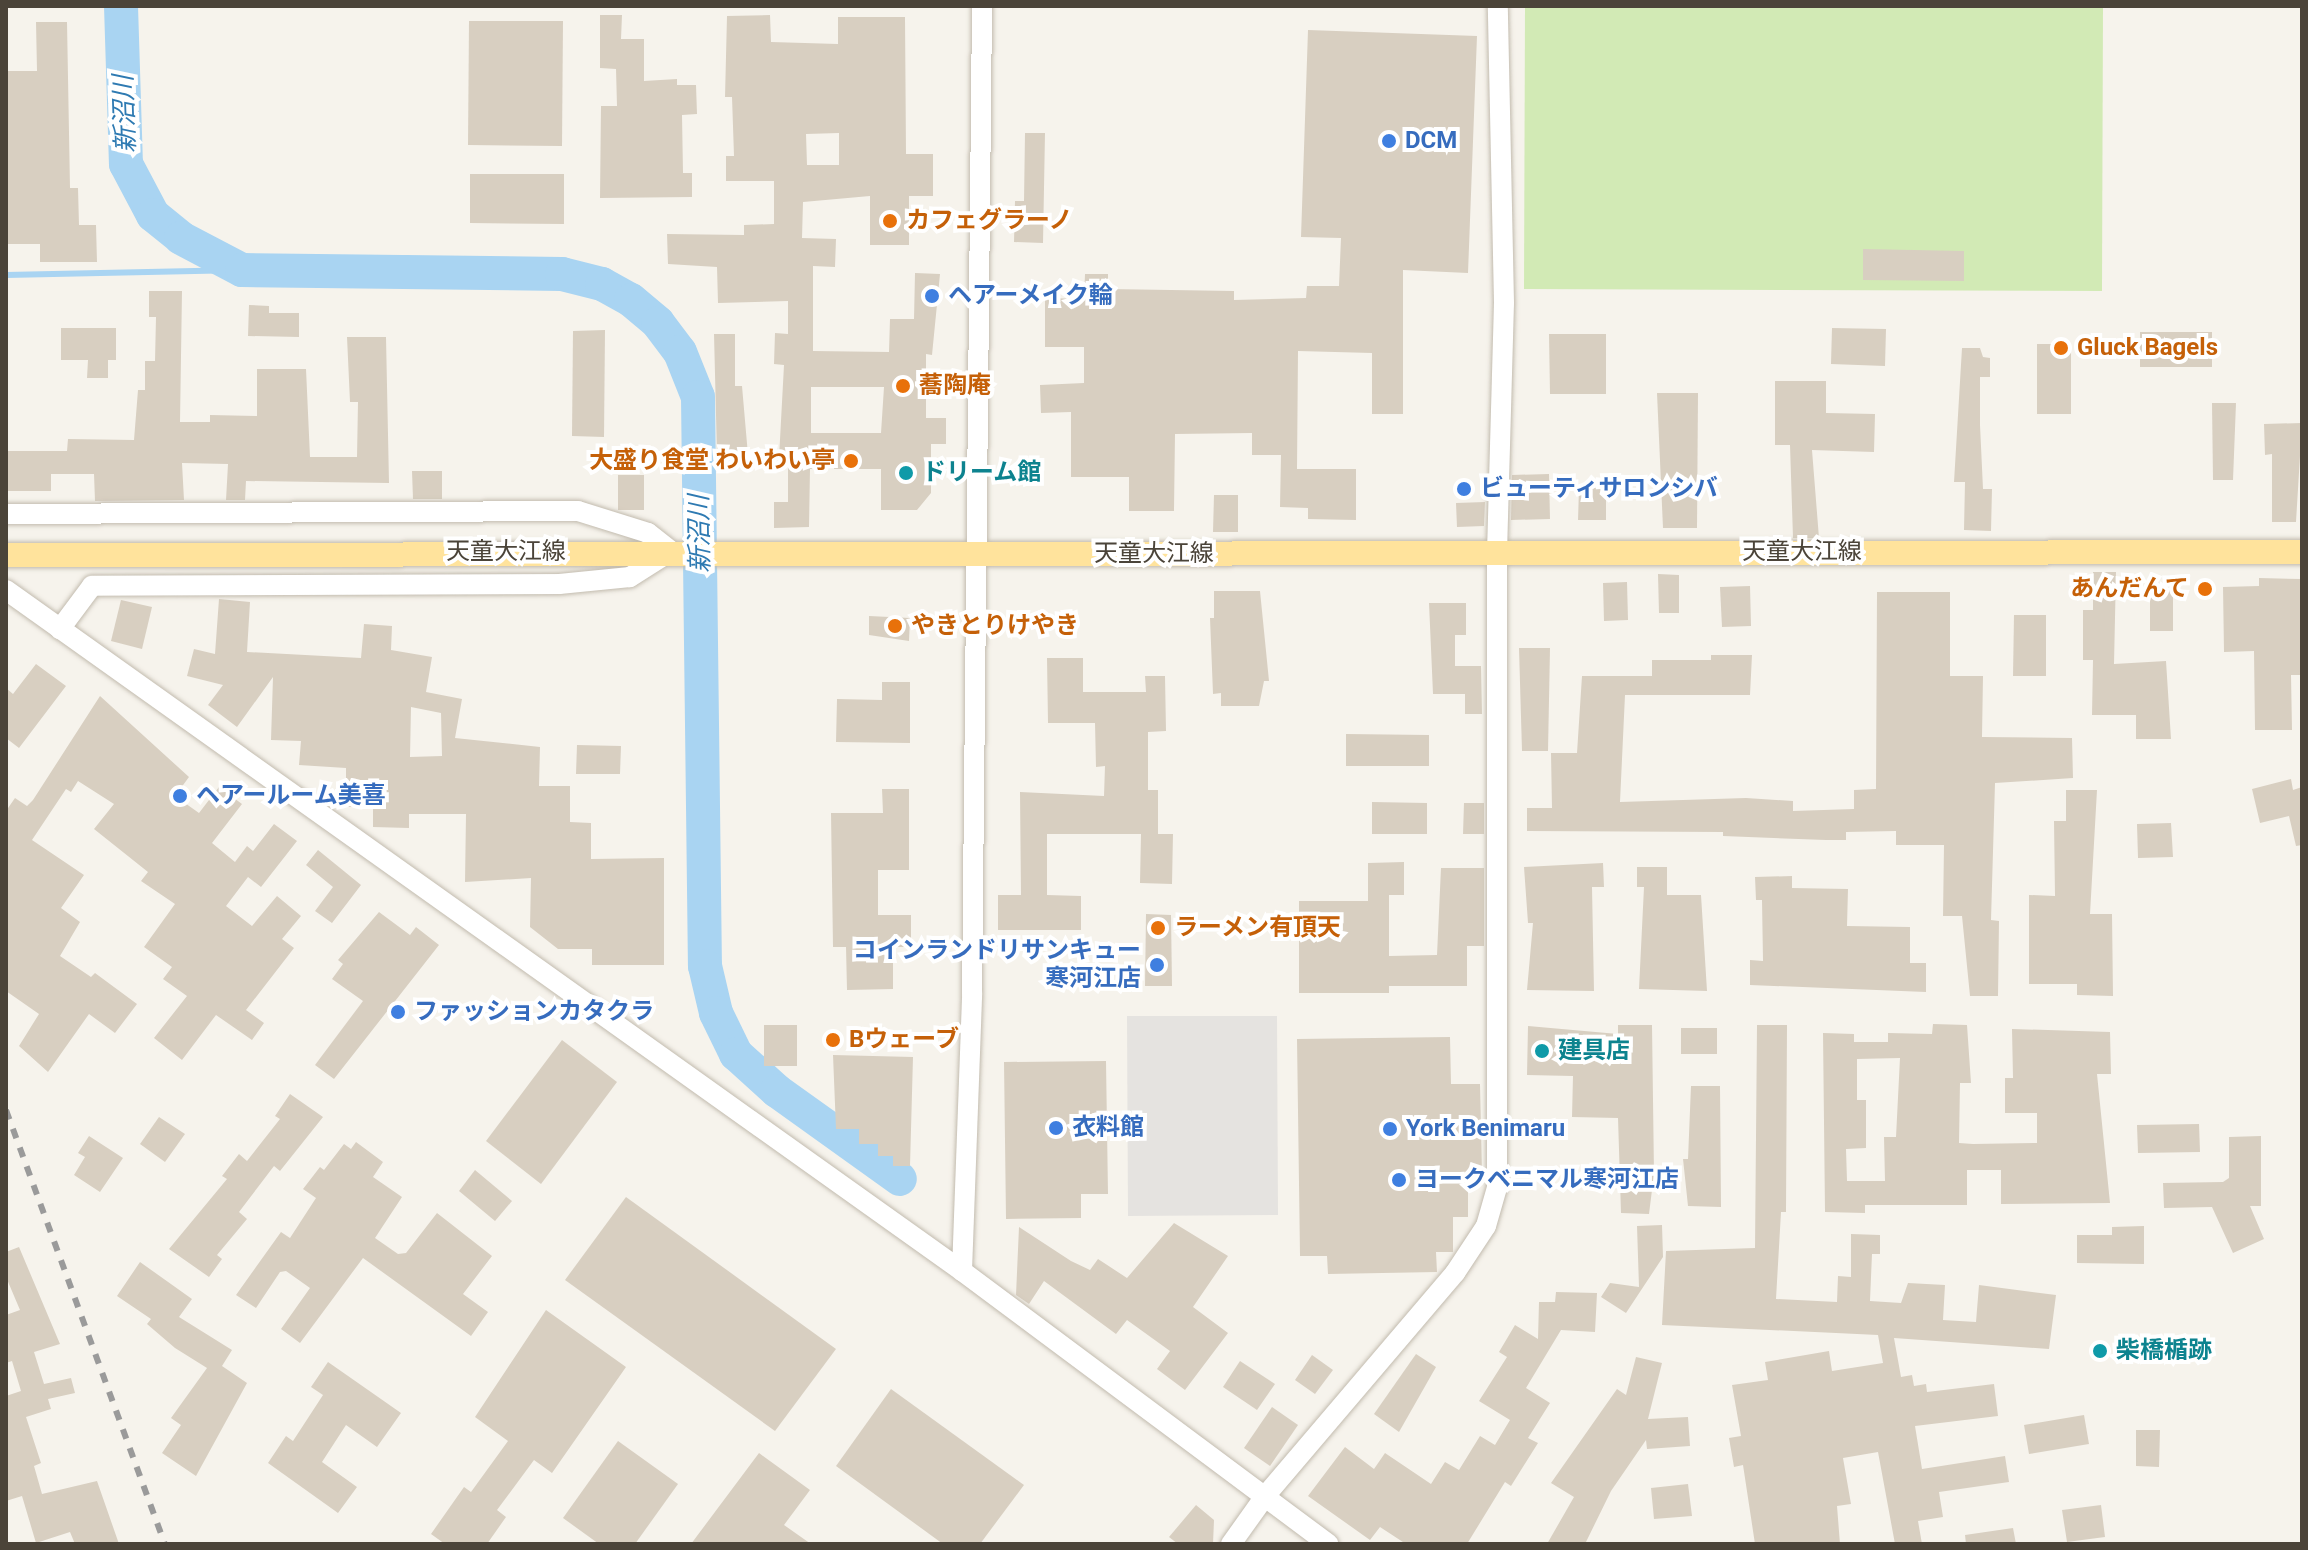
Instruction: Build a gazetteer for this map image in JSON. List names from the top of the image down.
{
  "streets": {
    "main road": ["天童大江線"]
  },
  "water": ["新沼川"],
  "places": [
    "DCM",
    "カフェグラーノ",
    "ヘアーメイク輪",
    "Gluck Bagels",
    "蕎陶庵",
    "大盛り食堂 わいわい亭",
    "ドリーム館",
    "ビューティサロンシバ",
    "あんだんて",
    "やきとりけやき",
    "ヘアールーム美喜",
    "ラーメン有頂天",
    "コインランドリサンキュー 寒河江店",
    "ファッションカタクラ",
    "Bウェーブ",
    "建具店",
    "衣料館",
    "York Benimaru",
    "ヨークベニマル寒河江店",
    "柴橋楯跡"
  ]
}
